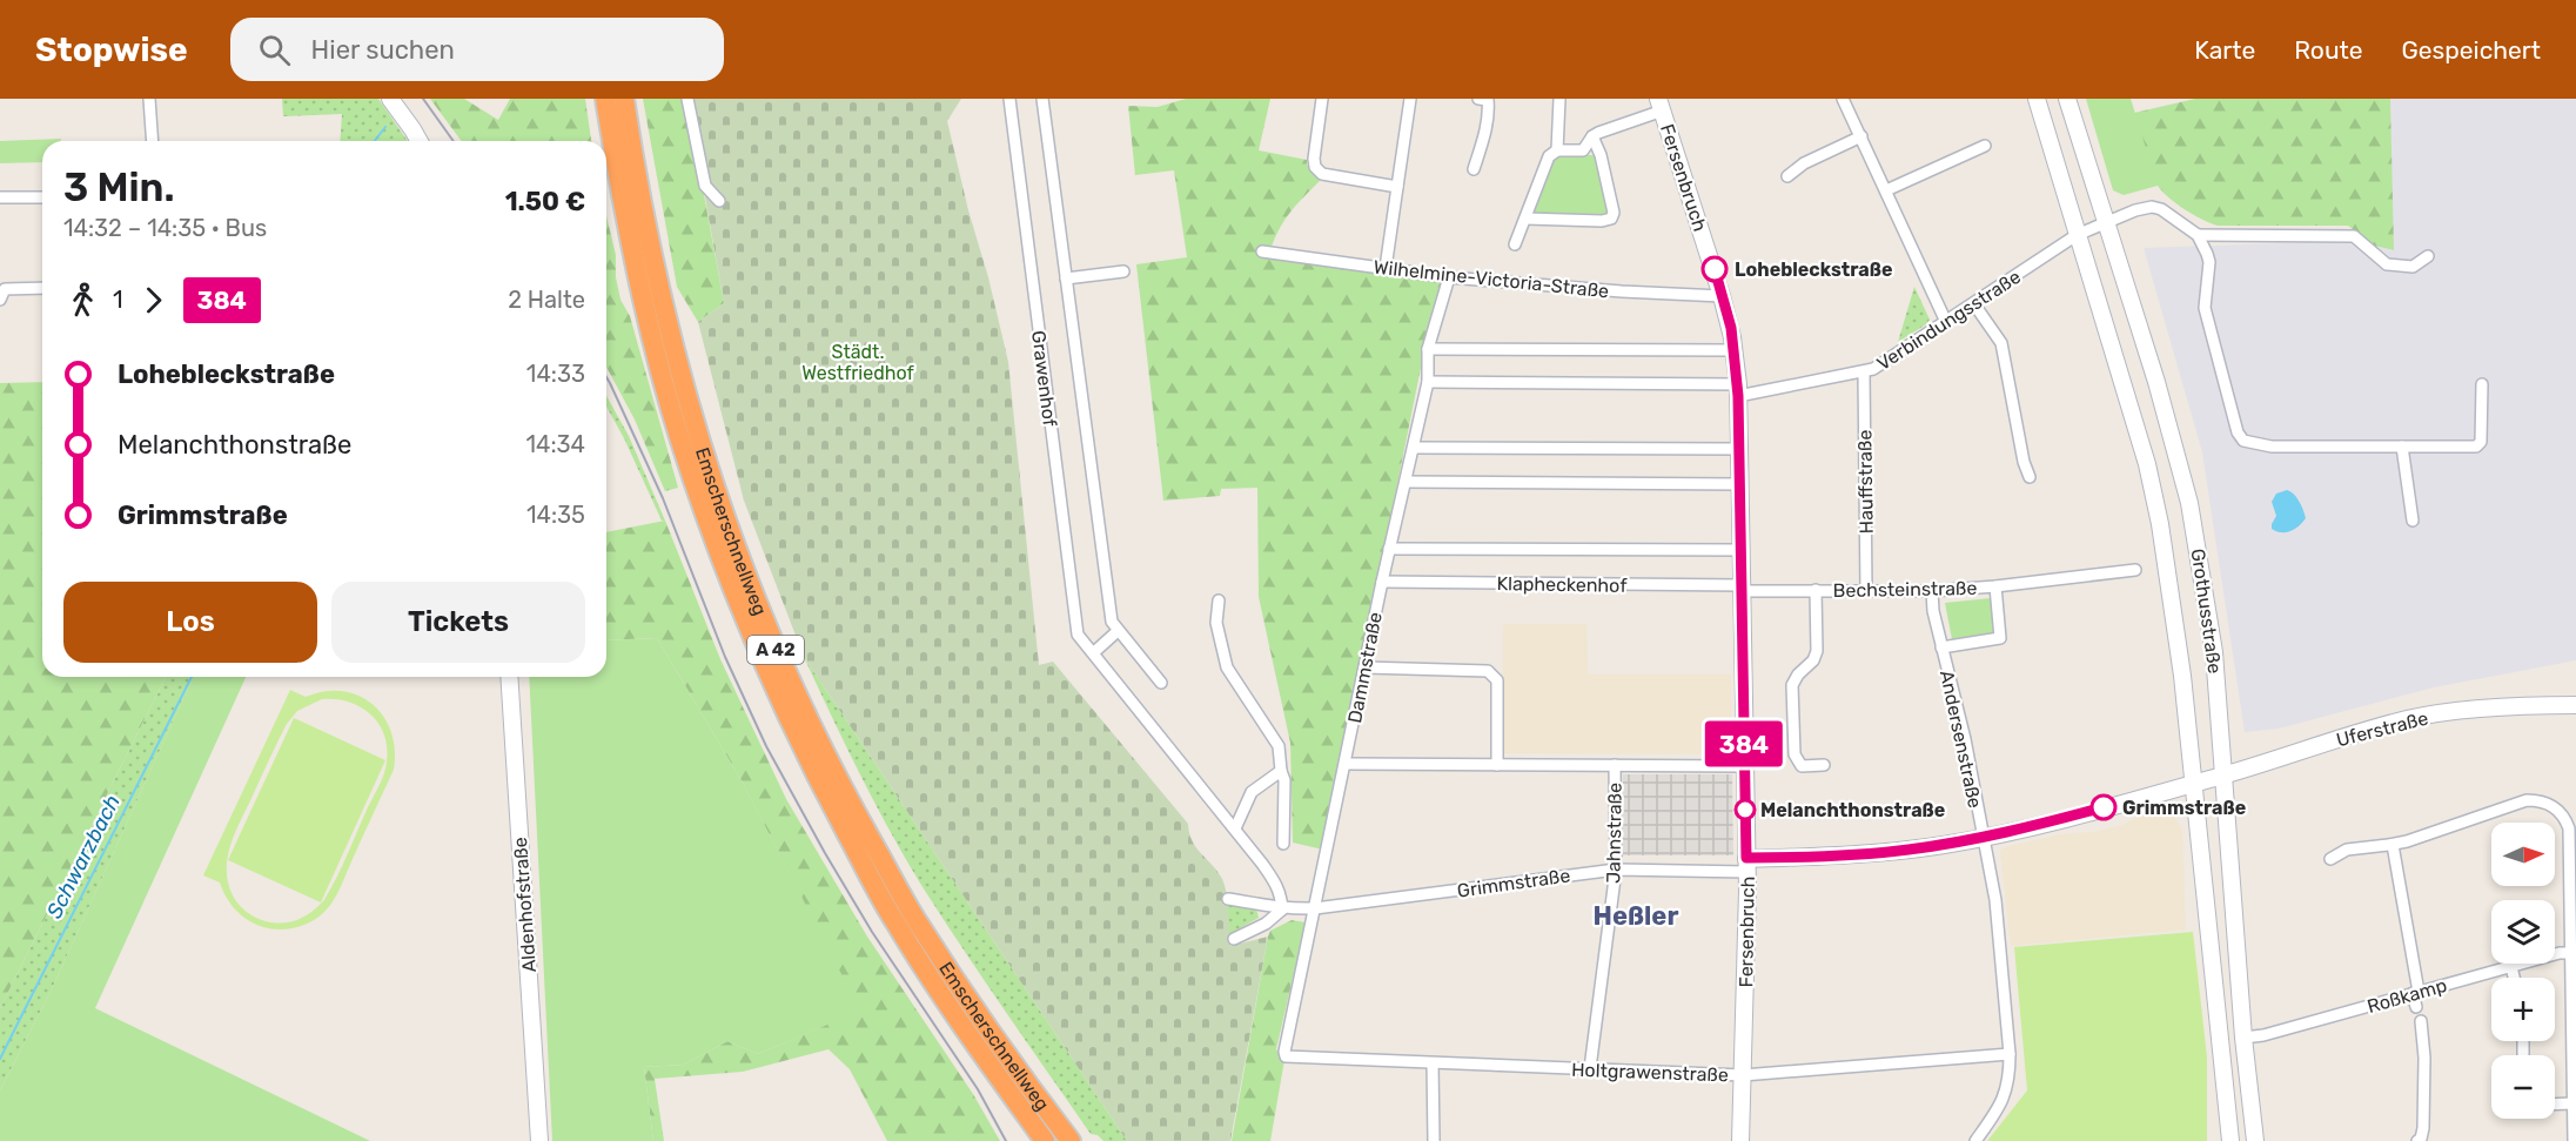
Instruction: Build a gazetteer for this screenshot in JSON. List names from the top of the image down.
{
  "streets": {
    "highway": ["Emscherschnellweg", "A 42"],
    "main road": [
      "Fersenbruch",
      "Grothusstraße",
      "Uferstraße",
      "Grimmstraße",
      "Aldenhofstraße"
    ],
    "street": [
      "Wilhelmine-Victoria-Straße",
      "Verbindungsstraße",
      "Grawenhof",
      "Hauffstraße",
      "Klapheckenhof",
      "Bechsteinstraße",
      "Dammstraße",
      "Andersenstraße",
      "Jahnstraße",
      "Roßkamp",
      "Holtgrawenstraße"
    ]
  },
  "crossings": [
    ["Fersenbruch", "Wilhelmine-Victoria-Straße"],
    ["Fersenbruch", "Verbindungsstraße"],
    ["Fersenbruch", "Klapheckenhof"],
    ["Fersenbruch", "Bechsteinstraße"],
    ["Fersenbruch", "Grimmstraße"],
    ["Fersenbruch", "Holtgrawenstraße"],
    ["Wilhelmine-Victoria-Straße", "Dammstraße"],
    ["Verbindungsstraße", "Hauffstraße"],
    ["Verbindungsstraße", "Grothusstraße"],
    ["Grawenhof", "Grimmstraße"],
    ["Hauffstraße", "Bechsteinstraße"],
    ["Klapheckenhof", "Bechsteinstraße"],
    ["Klapheckenhof", "Dammstraße"],
    ["Bechsteinstraße", "Andersenstraße"],
    ["Grothusstraße", "Uferstraße"],
    ["Grothusstraße", "Grimmstraße"],
    ["Grothusstraße", "Roßkamp"],
    ["Dammstraße", "Grimmstraße"],
    ["Dammstraße", "Holtgrawenstraße"],
    ["Uferstraße", "Grimmstraße"],
    ["Andersenstraße", "Grimmstraße"],
    ["Andersenstraße", "Holtgrawenstraße"],
    ["Jahnstraße", "Grimmstraße"],
    ["Jahnstraße", "Holtgrawenstraße"]
  ],
  "districts": ["Heßler"],
  "water": ["Schwarzbach"],
  "parks": ["Städt. Westfriedhof"],
  "places": ["Lohebleckstraße", "Grimmstraße", "Melanchthonstraße"],
  "lines": ["bus line 384"],
  "north": "right",
  "page": {
    "header": "Stopwise",
    "search": "Hier suchen",
    "nav": ["Karte", "Route", "Gespeichert"],
    "on_map": "384",
    "heading": ["3 Min.", "14:32 – 14:35 · Bus", "1.50 €"],
    "legs": ["1", "384", "2 Halte"],
    "list": [
      {
        "name": "Lohebleckstraße",
        "value": "14:33"
      },
      {
        "name": "Melanchthonstraße",
        "value": "14:34"
      },
      {
        "name": "Grimmstraße",
        "value": "14:35"
      }
    ],
    "buttons": ["Los", "Tickets"],
    "map_buttons": ["+", "−"]
  }
}
